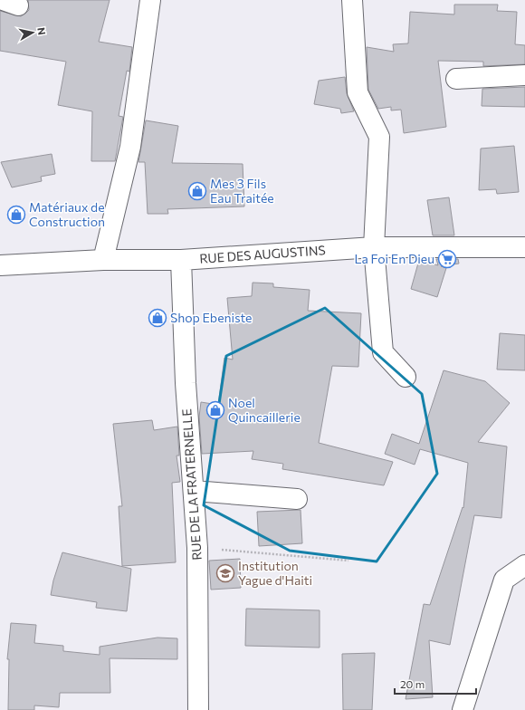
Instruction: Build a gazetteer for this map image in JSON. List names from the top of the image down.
{
  "streets": {
    "street": ["RUE DES AUGUSTINS", "RUE DE LA FRATERNELLE"]
  },
  "crossings": [
    ["RUE DES AUGUSTINS", "RUE DE LA FRATERNELLE"]
  ],
  "places": {
    "shop": [
      "Mes 3 Fils Eau Traitée",
      "Matériaux de Construction",
      "Shop Ebeniste",
      "Noel Quincaillerie"
    ],
    "supermarket": ["La Foi En Dieu"],
    "school or university": ["Institution Yague d'Haiti"]
  },
  "scale_bar": "20 m",
  "north": "right"
}
